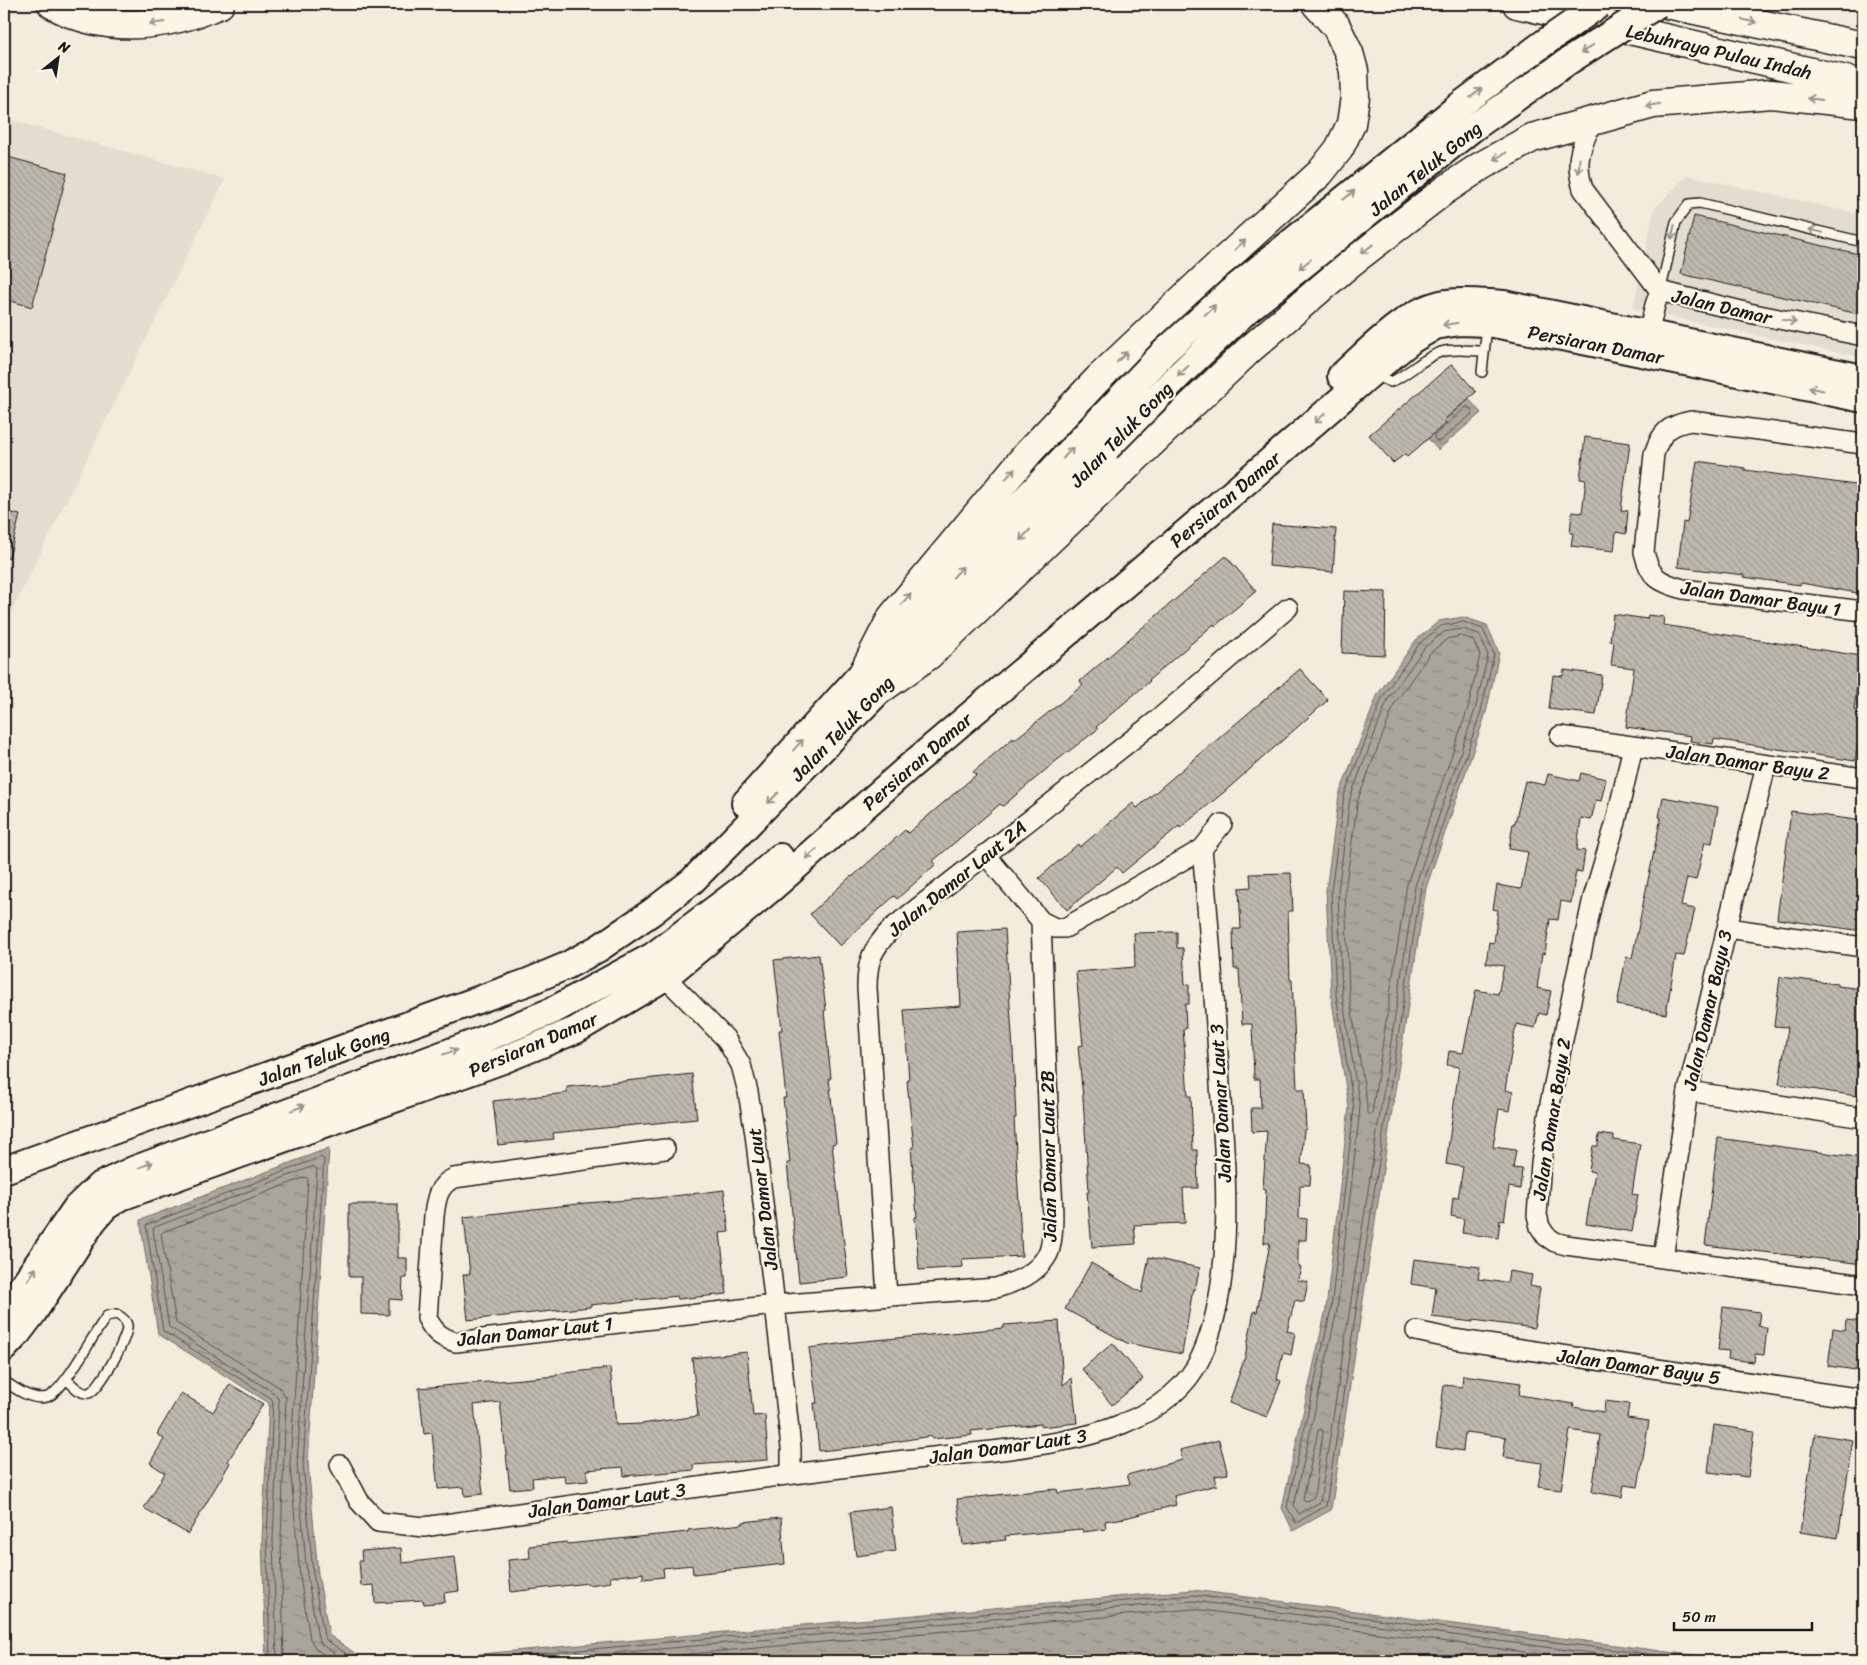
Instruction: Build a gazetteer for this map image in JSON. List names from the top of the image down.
{
  "streets": {
    "main road": ["Lebuhraya Pulau Indah"],
    "street": [
      "Jalan Teluk Gong",
      "Jalan Damar",
      "Persiaran Damar",
      "Jalan Damar Bayu 1",
      "Jalan Damar Bayu 2",
      "Jalan Damar Laut 2A",
      "Jalan Damar Bayu 3",
      "Jalan Damar Laut 3",
      "Jalan Damar Laut 2B",
      "Jalan Damar Laut",
      "Jalan Damar Laut 1",
      "Jalan Damar Bayu 5"
    ]
  },
  "crossings": [
    ["Persiaran Damar", "Jalan Damar Laut"],
    ["Jalan Damar Bayu 2", "Jalan Damar Bayu 3"],
    ["Jalan Damar Laut 2A", "Jalan Damar Laut 2B"],
    ["Jalan Damar Laut 3", "Jalan Damar Laut"],
    ["Jalan Damar Laut 2B", "Jalan Damar Laut"],
    ["Jalan Damar Laut 2B", "Jalan Damar Laut 1"],
    ["Jalan Damar Laut", "Jalan Damar Laut 1"]
  ],
  "one_way": ["Jalan Damar"],
  "scale_bar": "50 m",
  "north": "top right"
}
